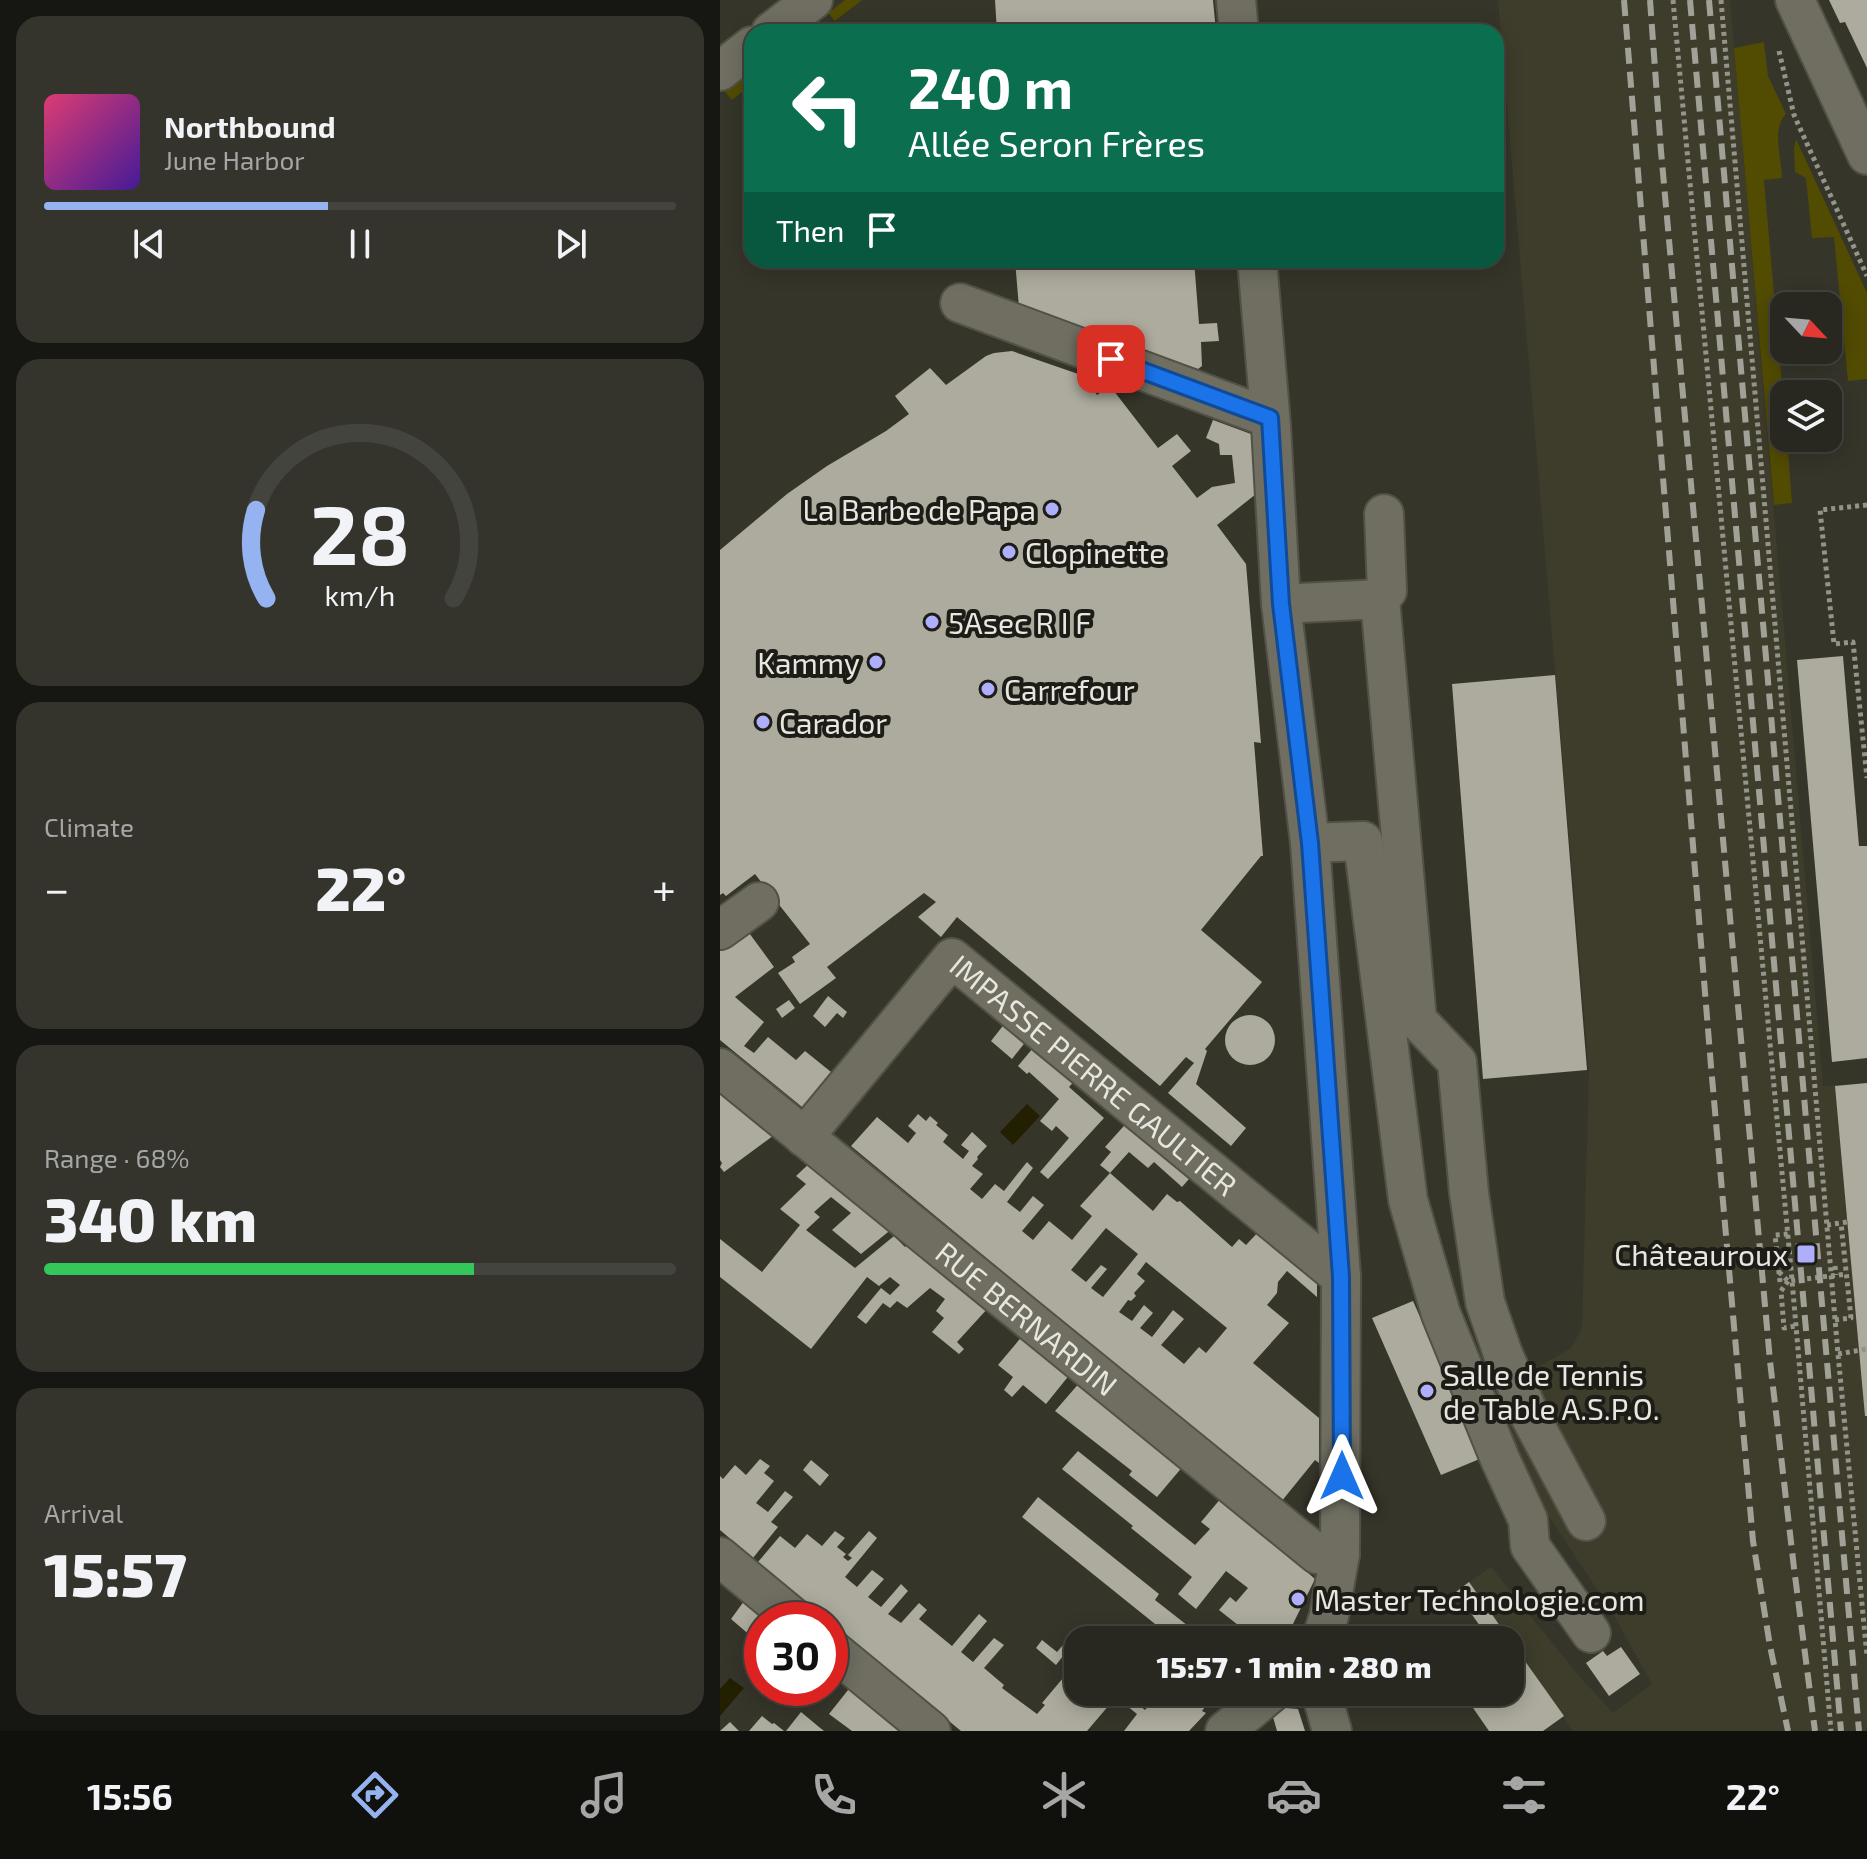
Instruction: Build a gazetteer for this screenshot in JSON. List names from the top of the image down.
{
  "streets": {
    "street": ["IMPASSE PIERRE GAULTIER", "RUE BERNARDIN"]
  },
  "crossings": [
    ["IMPASSE PIERRE GAULTIER", "RUE BERNARDIN"]
  ],
  "places": {
    "other": [
      "La Barbe de Papa",
      "Clopinette",
      "5Asec R I F",
      "Kammy",
      "Carrefour",
      "Carador",
      "Salle de Tennis de Table A.S.P.O.",
      "Master Technologie.com"
    ],
    "transit": ["Châteauroux"]
  },
  "north": "bottom right",
  "page": {
    "turn": ["240 m", "Allée Seron Frères"],
    "song": ["Northbound", "June Harbor"],
    "then": "Then",
    "tile": [
      "Climate",
      ["Range · 68%", "340 km"],
      ["Arrival", "15:57"]
    ],
    "heat": ["−", "22°", "+"],
    "limit": "30",
    "trip": "15:57 · 1 min · 280 m",
    "tabs": ["15:56", "22°"],
    "gauge": ["28", "km/h"]
  }
}
